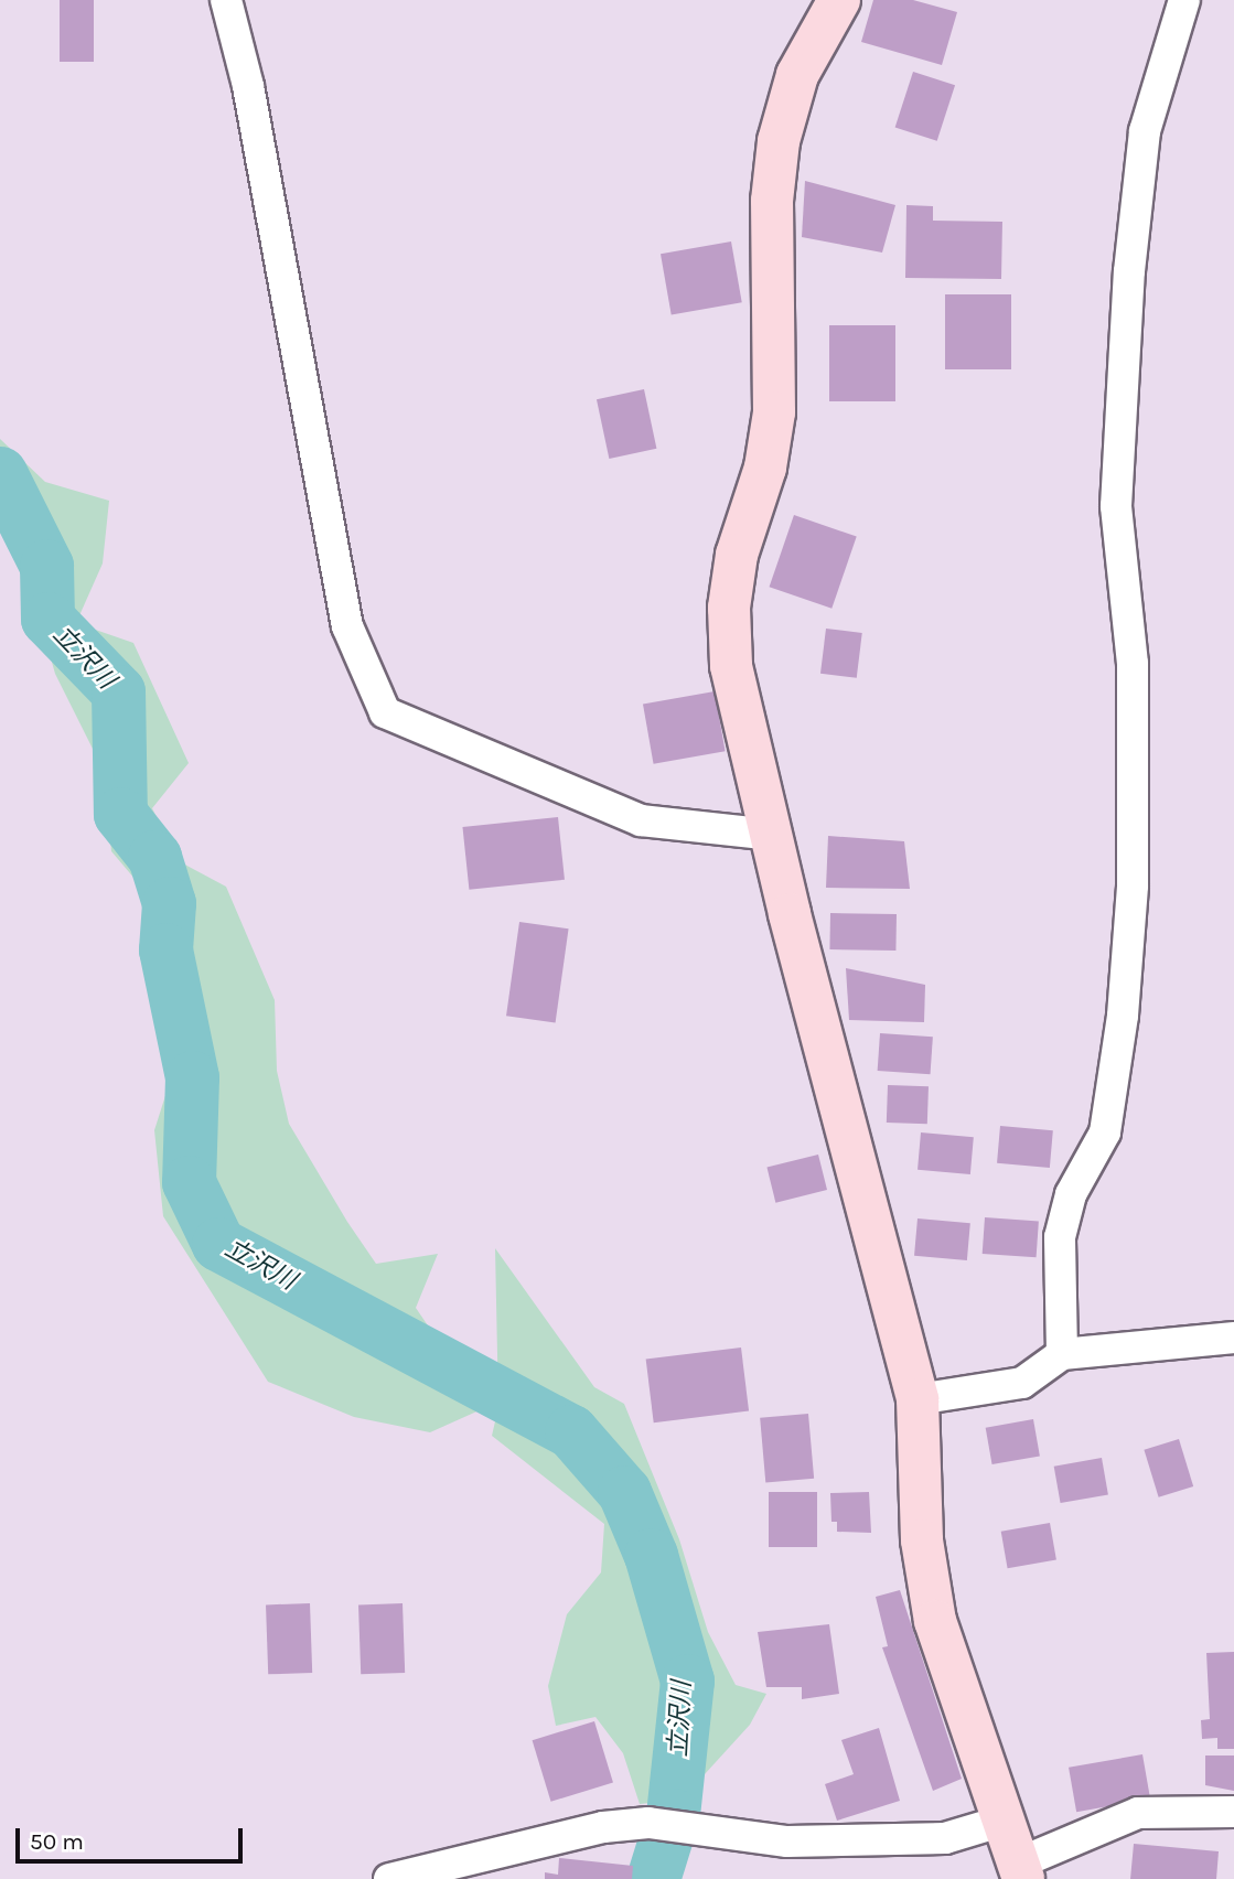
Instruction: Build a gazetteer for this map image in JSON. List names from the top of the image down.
{
  "water": ["立沢川"],
  "scale_bar": "50 m"
}
